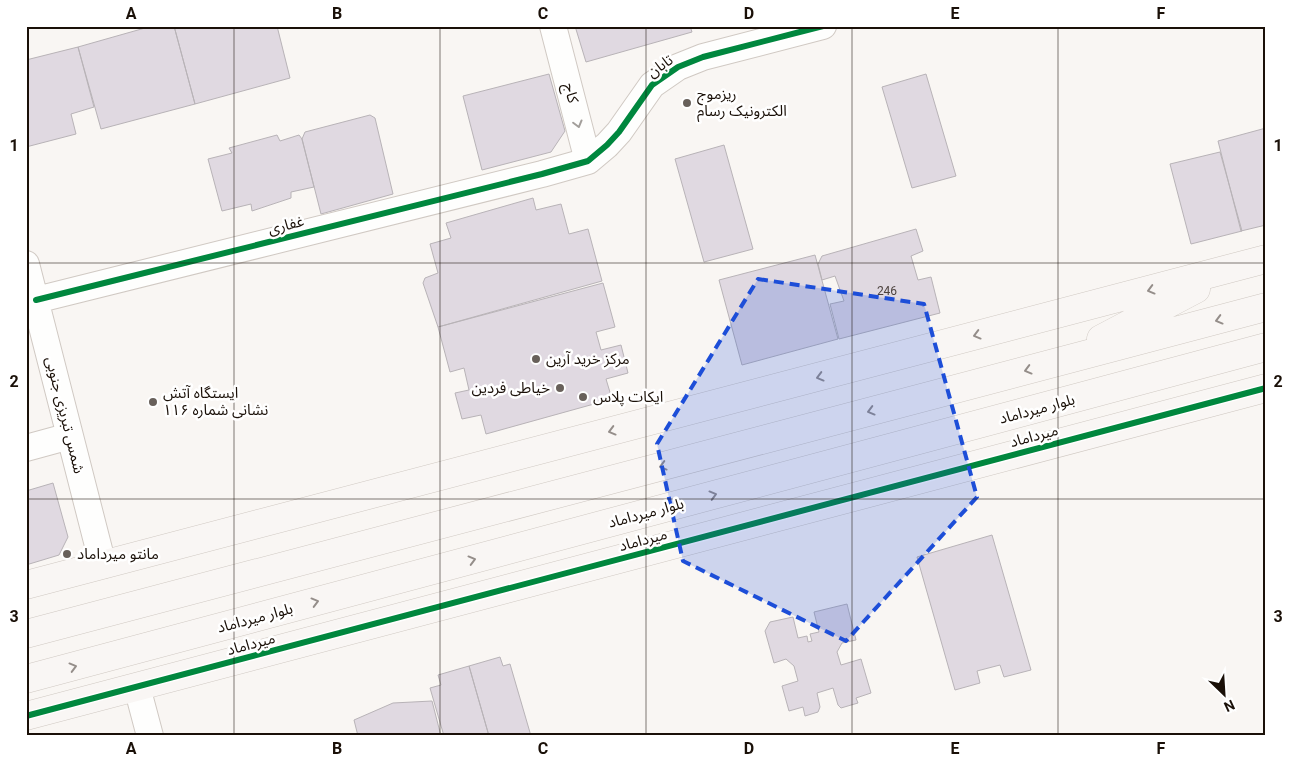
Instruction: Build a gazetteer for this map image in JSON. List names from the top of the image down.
{
  "streets": {
    "main road": ["بلوار میرداماد", "میرداماد"],
    "street": [
      "تابان",
      "کاج",
      "غفارى",
      "شمس تبریزی جنوبی"
    ]
  },
  "crossings": [
    ["تابان", "کاج"],
    ["تابان", "غفارى"],
    ["غفارى", "شمس تبریزی جنوبی"]
  ],
  "one_way": ["کاج"],
  "places": [
    "ریزموج الکترونیک رسام",
    "مرکز خرید آرین",
    "خیاطی فردین",
    "ایکات پلاس",
    "ایستگاه آتش نشانی شماره ۱۱۶",
    "مانتو میرداماد"
  ],
  "house_numbers": ["246"],
  "north": "bottom right",
  "grid": {
    "columns": [
      "A",
      "B",
      "C",
      "D",
      "E",
      "F"
    ],
    "rows": ["1", "2", "3"]
  }
}
